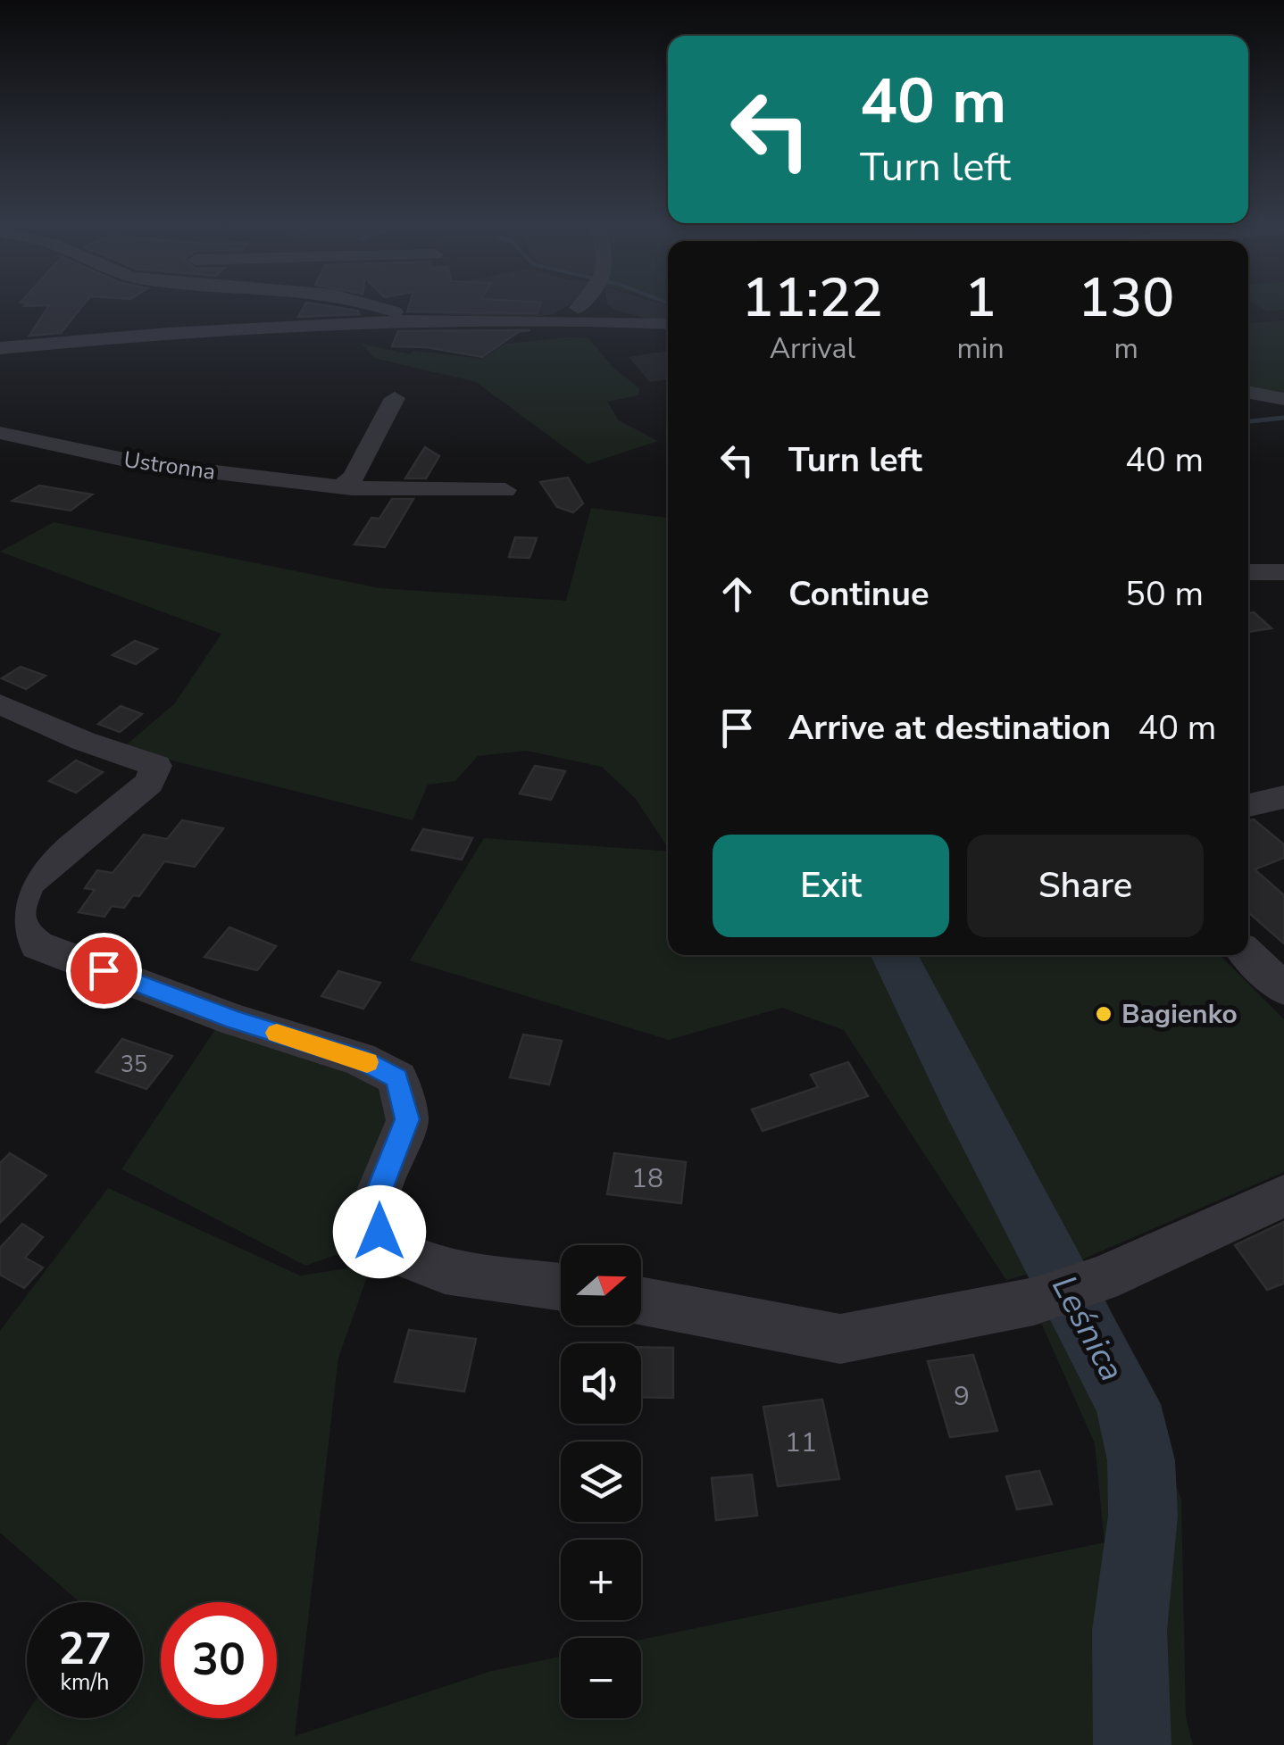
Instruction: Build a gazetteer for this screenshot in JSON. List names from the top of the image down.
{
  "streets": {
    "street": ["Ustronna"]
  },
  "water": ["Leśnica"],
  "places": ["Bagienko"],
  "house_numbers": [
    "35",
    "18",
    "9",
    "11"
  ],
  "north": "right",
  "page": {
    "turn": ["40 m", "Turn left"],
    "eta": [
      "11:22",
      "Arrival",
      "1",
      "min",
      "130",
      "m"
    ],
    "list": [
      {
        "name": "Turn left",
        "value": "40 m"
      },
      {
        "name": "Continue",
        "value": "50 m"
      },
      {
        "name": "Arrive at destination",
        "value": "40 m"
      }
    ],
    "buttons": ["Exit", "Share"],
    "map_buttons": ["+", "−"],
    "speed": "27 km/h",
    "limit": "30"
  }
}
